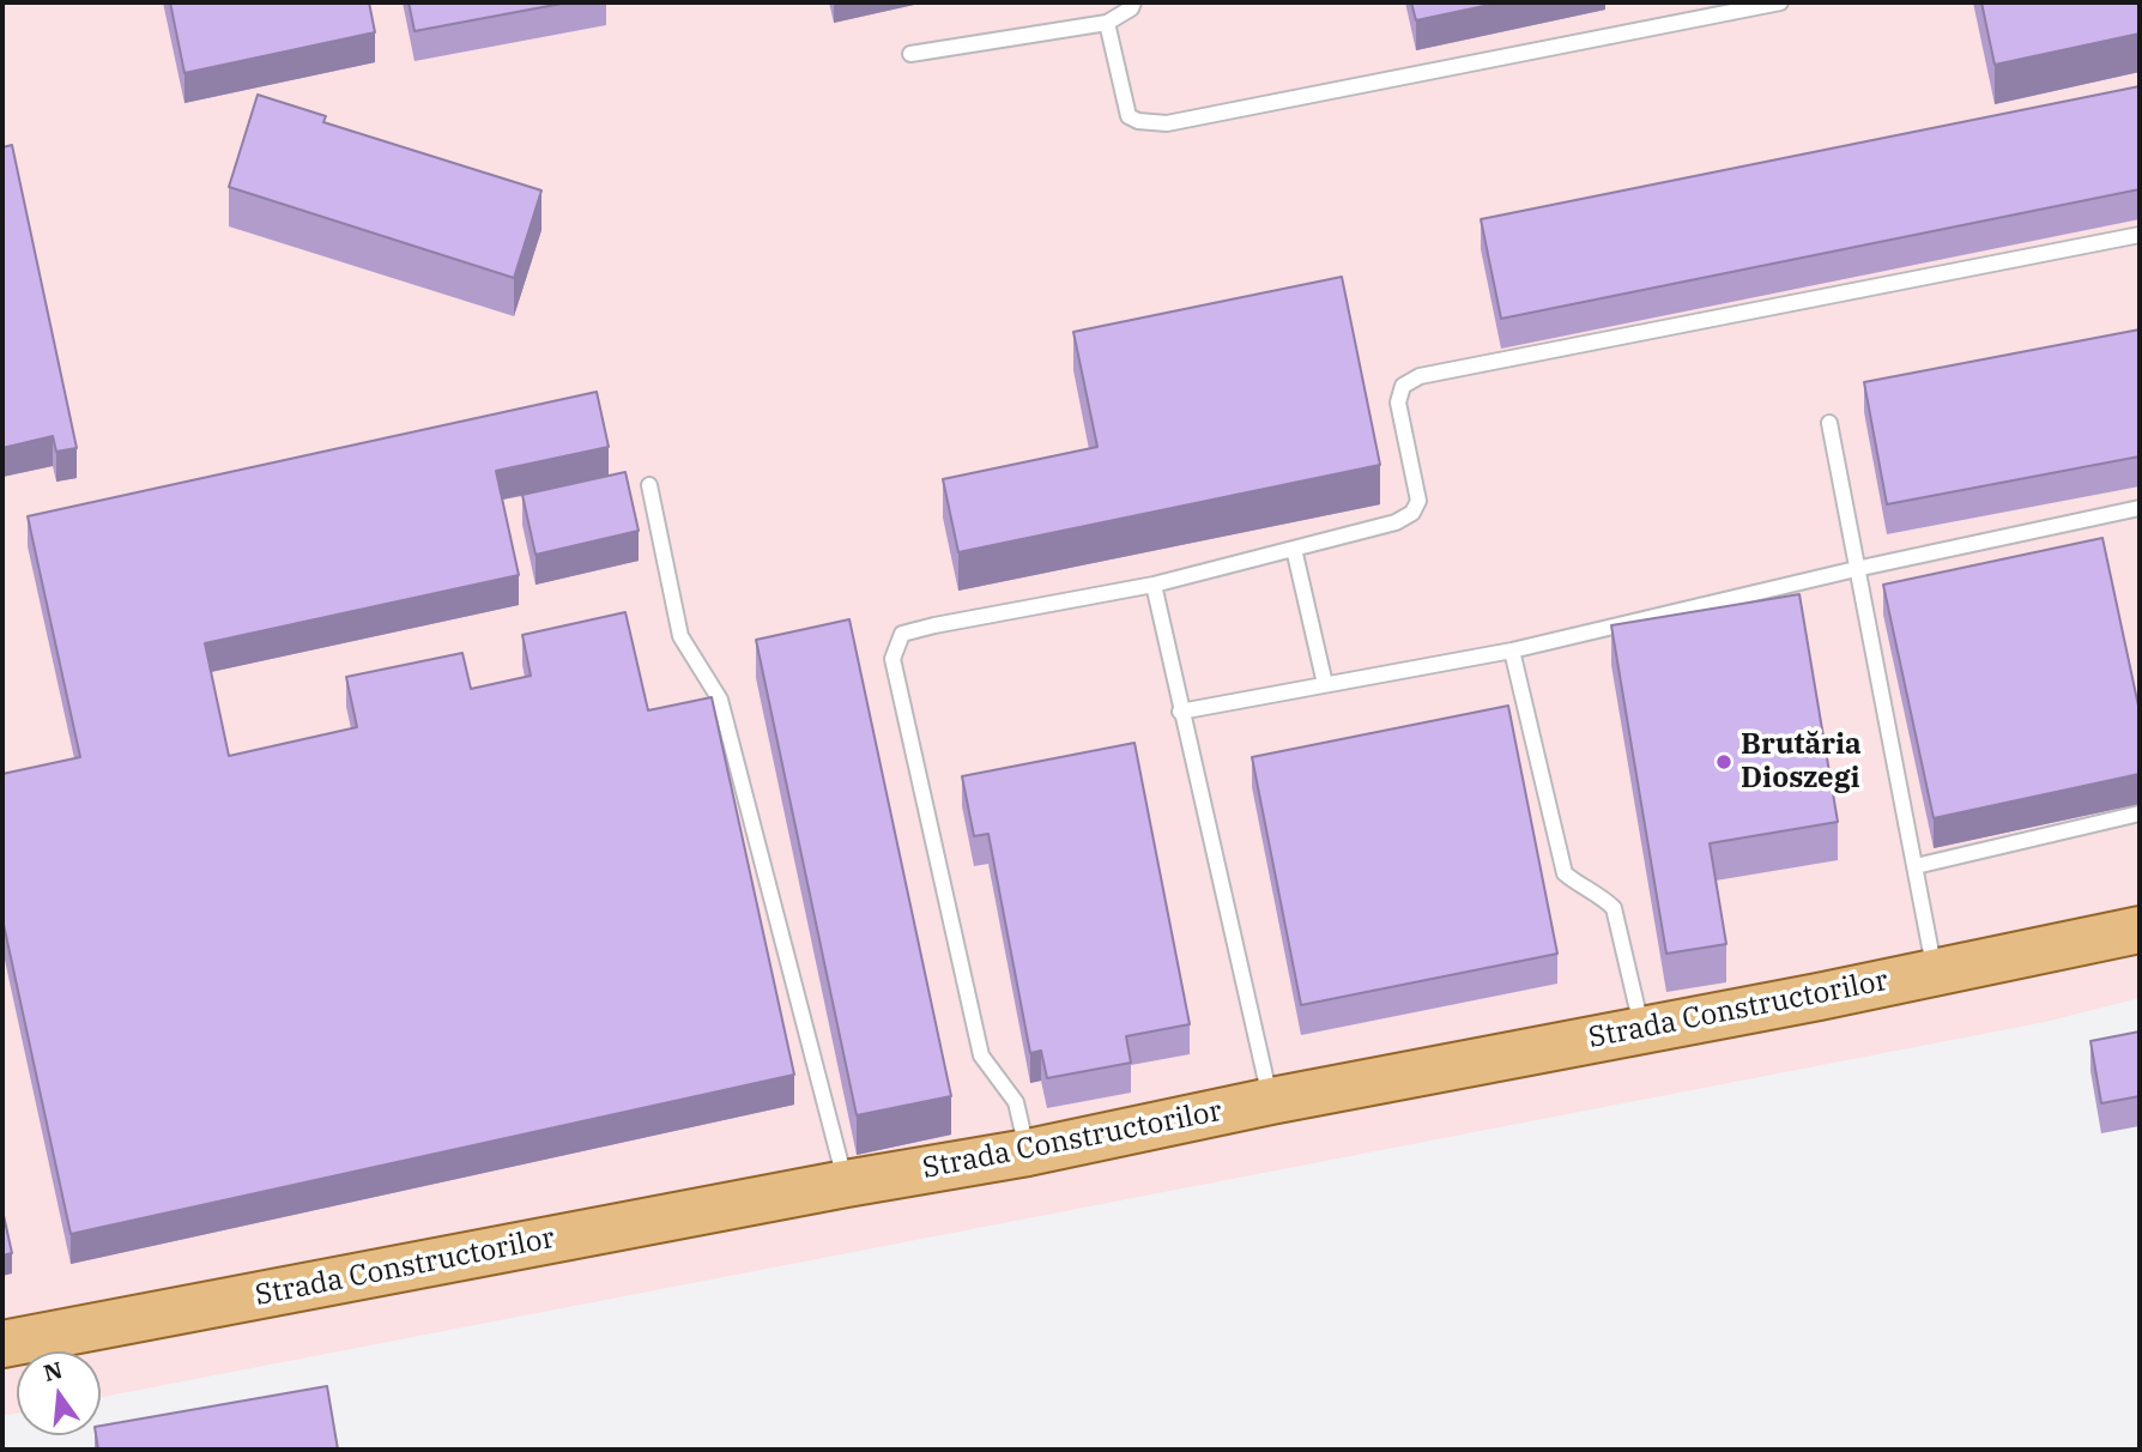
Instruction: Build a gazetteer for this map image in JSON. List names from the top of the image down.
{
  "streets": {
    "main road": ["Strada Constructorilor"]
  },
  "places": ["Brutăria Dioszegi"],
  "north": "top"
}
